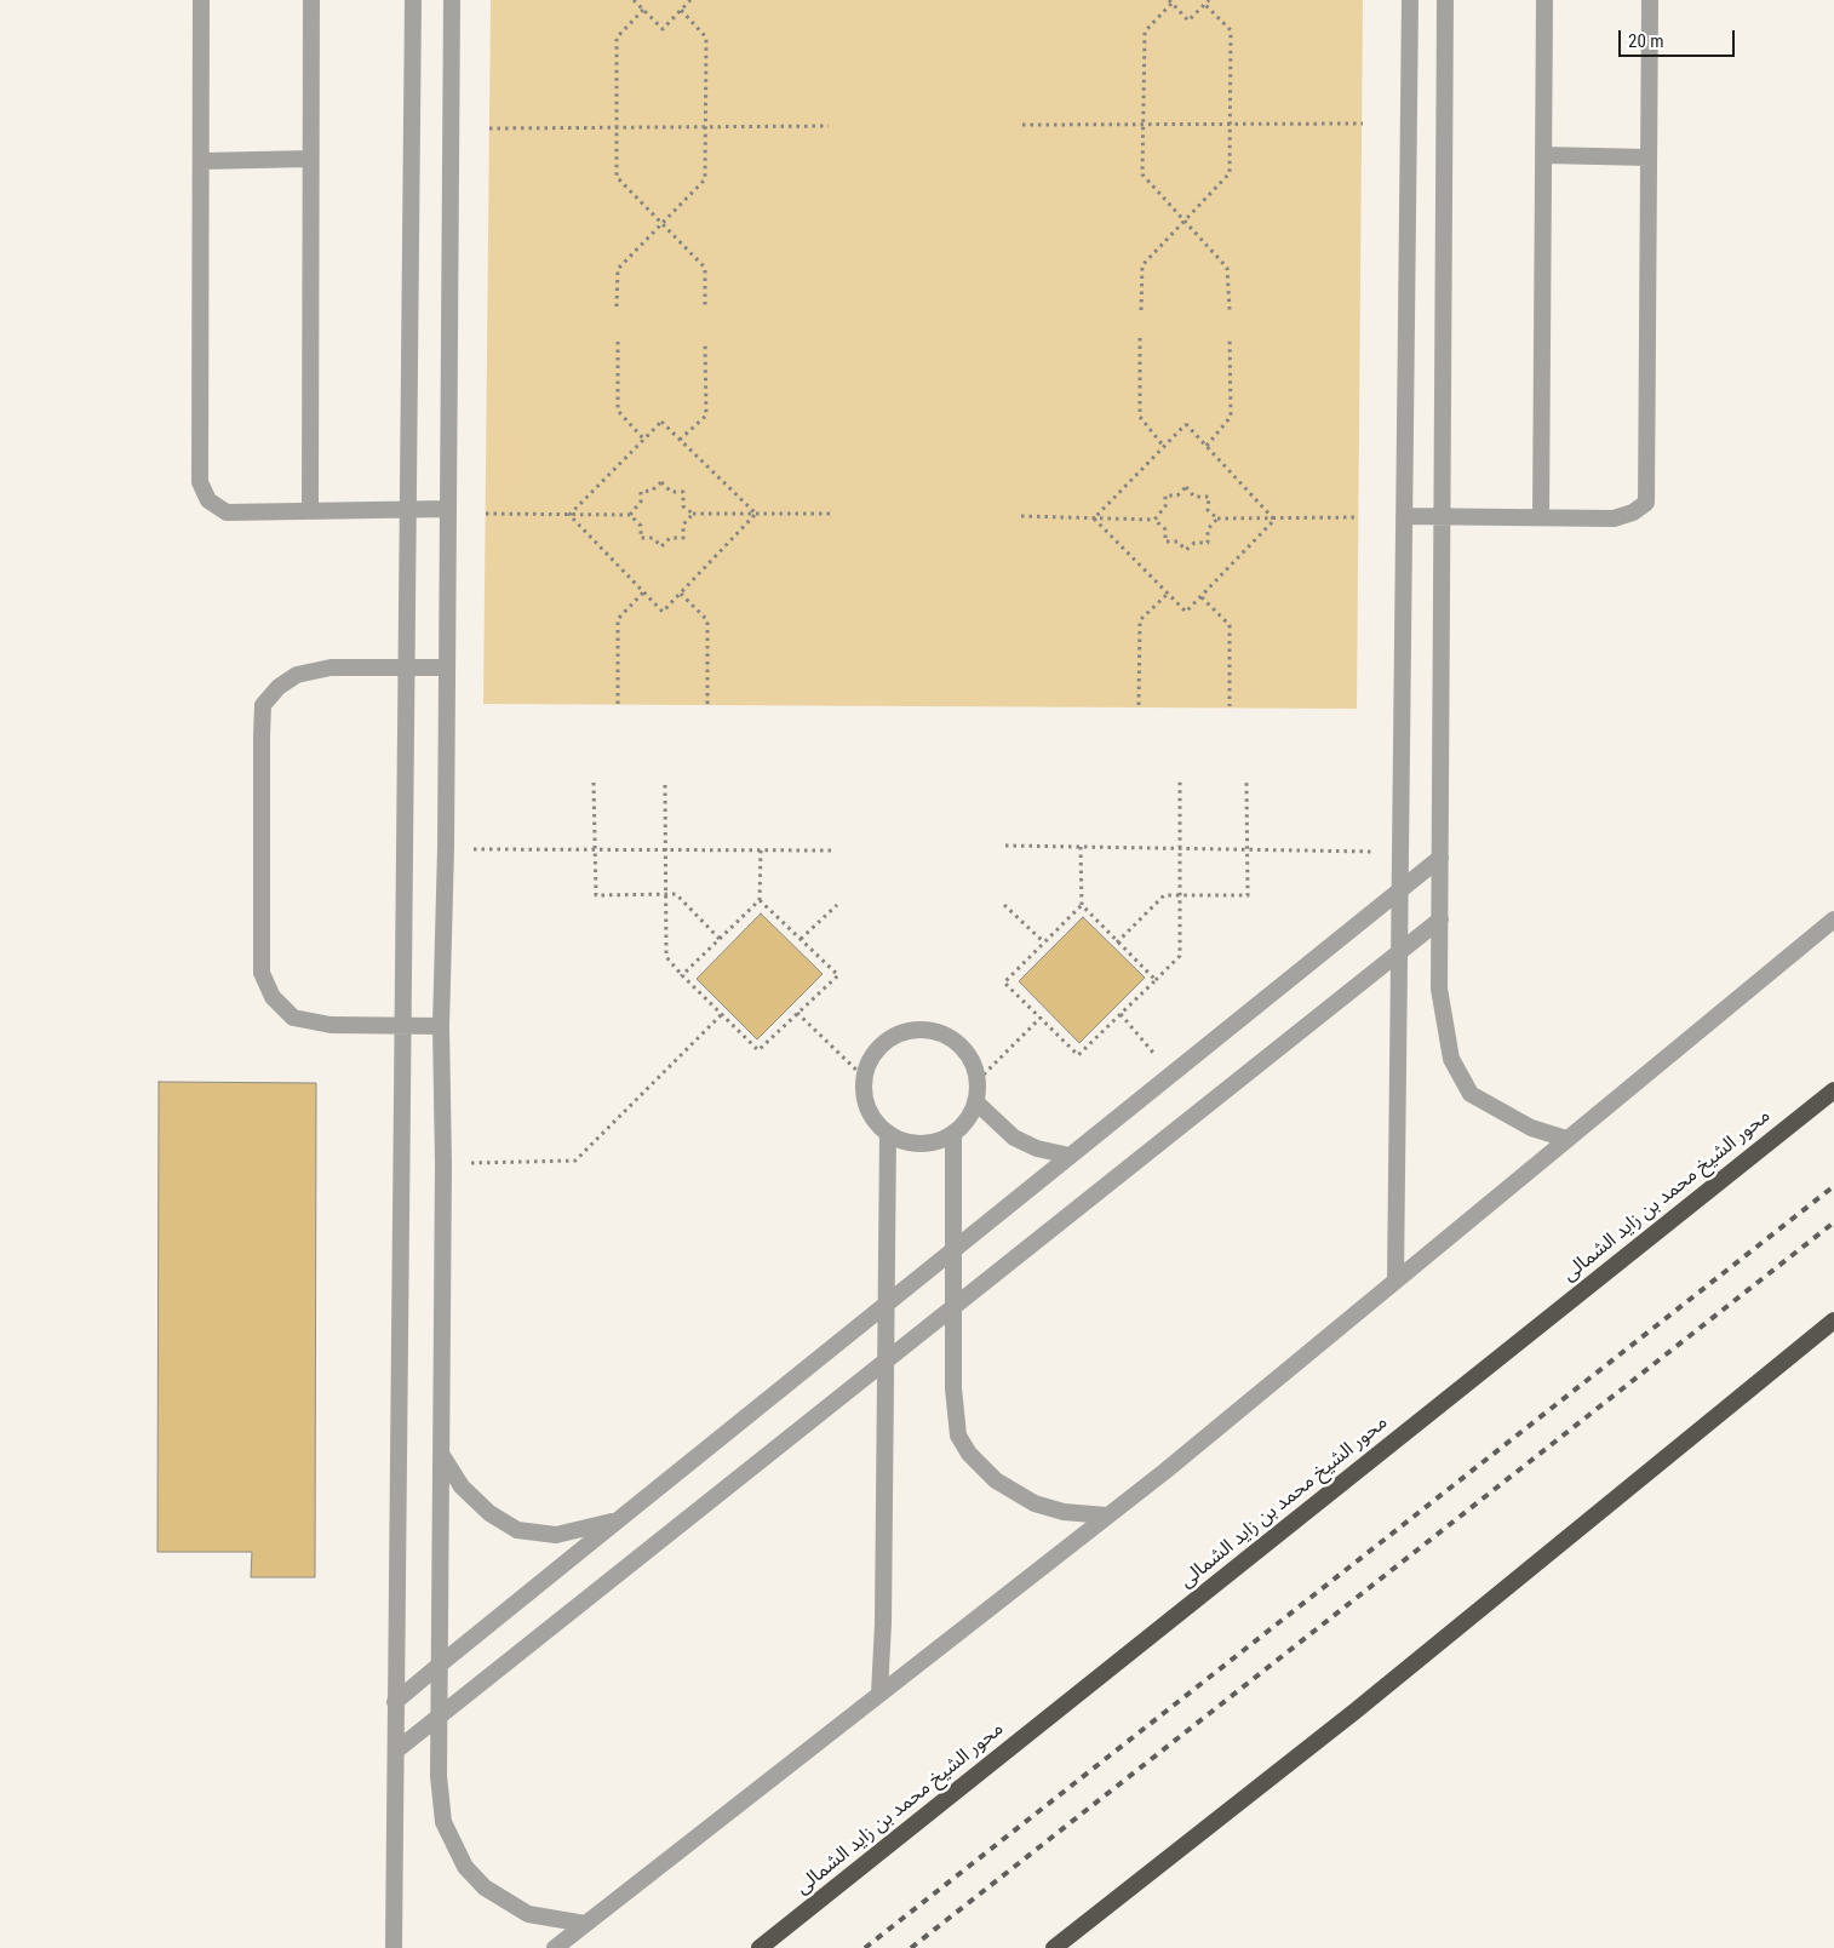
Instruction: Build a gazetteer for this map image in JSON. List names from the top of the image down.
{
  "streets": {
    "highway": ["محور الشيخ محمد بن زايد الشمالى"]
  },
  "scale_bar": "20 m"
}
